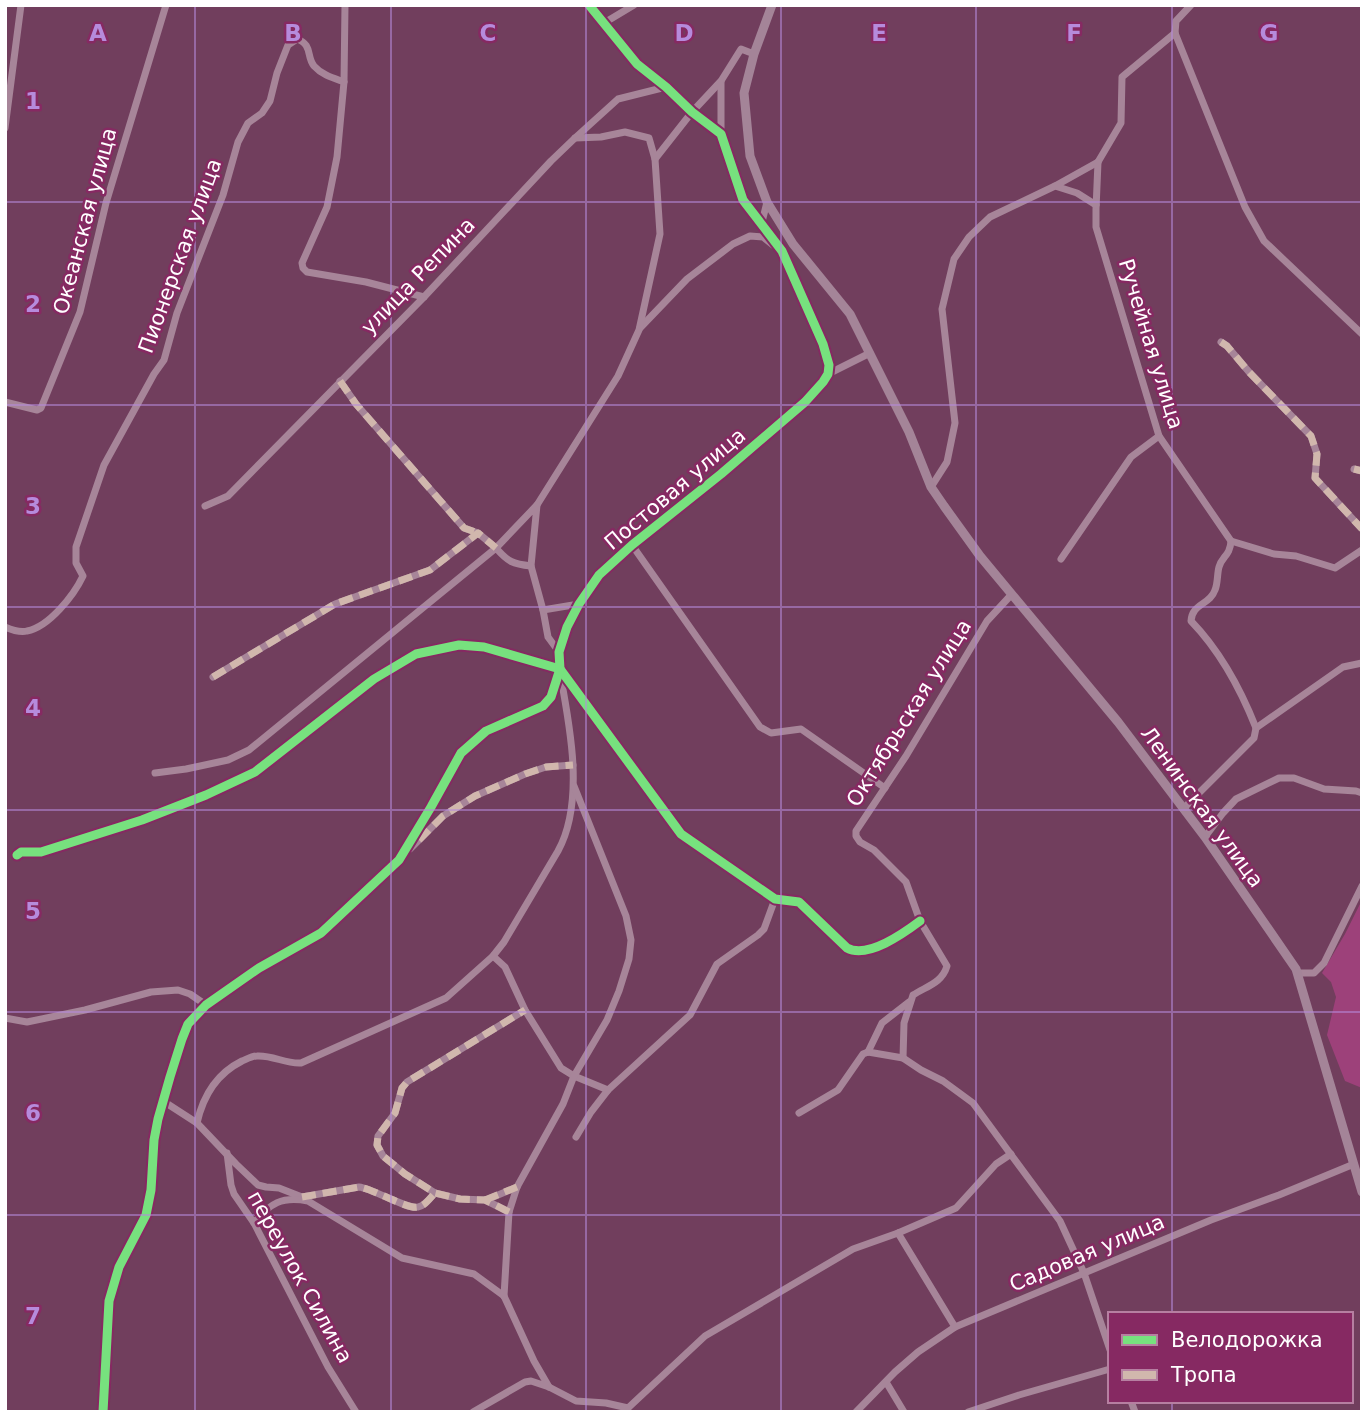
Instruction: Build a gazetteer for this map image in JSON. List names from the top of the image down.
{
  "streets": {
    "main road": ["Ленинская улица"],
    "street": [
      "Океанская улица",
      "Пионерская улица",
      "улица Репина",
      "Ручейная улица",
      "Постовая улица",
      "Октябрьская улица",
      "Садовая улица",
      "переулок Силина"
    ]
  },
  "crossings": [
    ["Октябрьская улица", "Ленинская улица"],
    ["Ленинская улица", "Садовая улица"]
  ],
  "legend": ["Велодорожка", "Тропа"],
  "grid": {
    "columns": [
      "A",
      "B",
      "C",
      "D",
      "E",
      "F",
      "G"
    ],
    "rows": [
      "1",
      "2",
      "3",
      "4",
      "5",
      "6",
      "7"
    ]
  }
}
